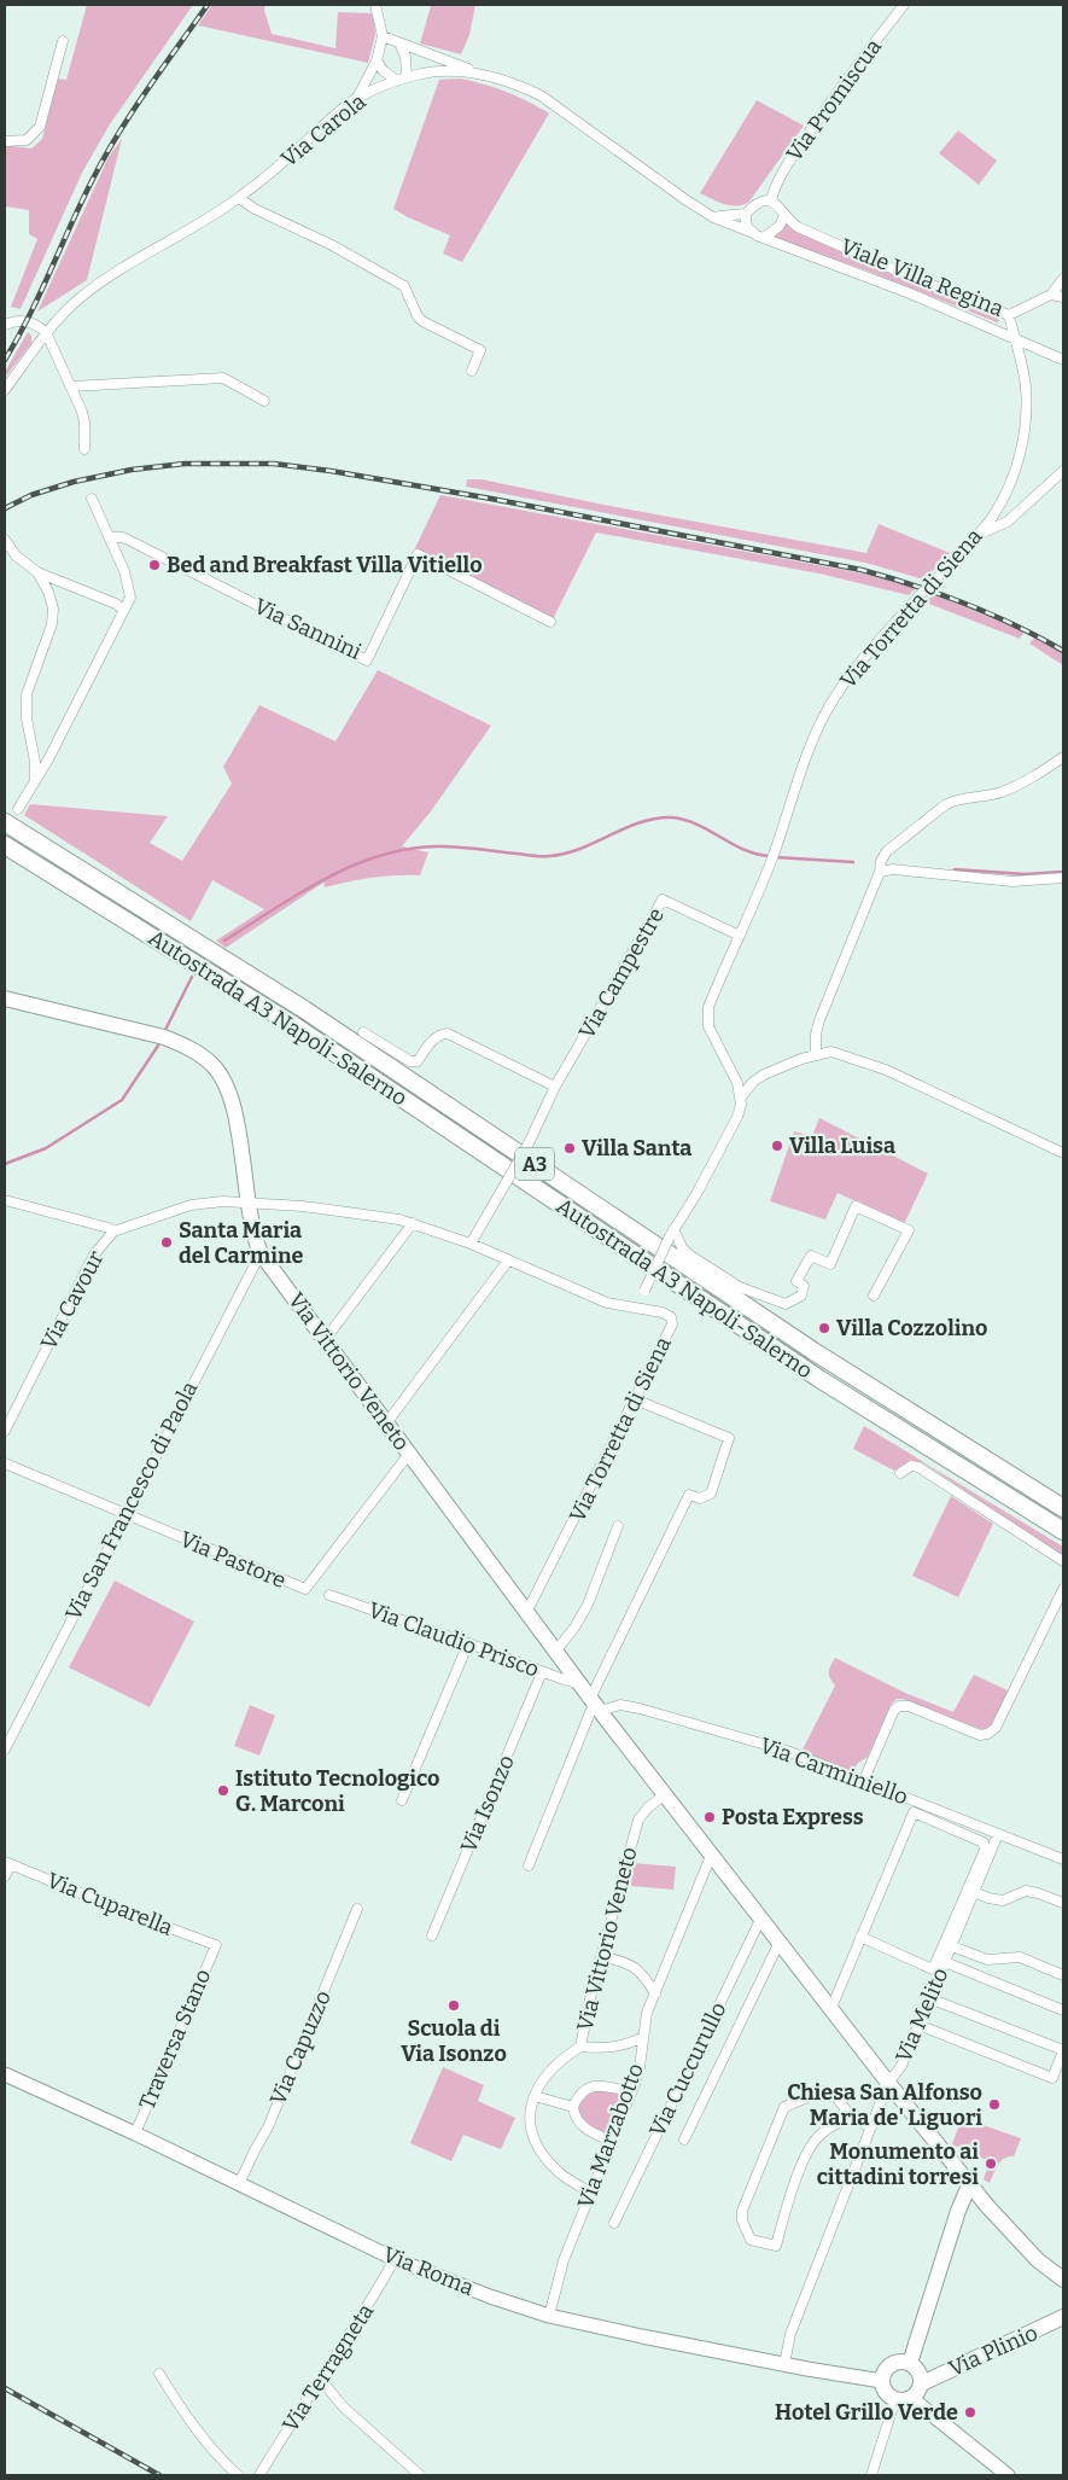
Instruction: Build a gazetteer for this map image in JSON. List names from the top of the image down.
{
  "streets": {
    "highway": ["Autostrada A3 Napoli-Salerno", "A3"],
    "main road": ["Via Vittorio Veneto", "Via Plinio"],
    "street": [
      "Via Promiscua",
      "Via Carola",
      "Viale Villa Regina",
      "Via Torretta di Siena",
      "Via Sannini",
      "Via Campestre",
      "Via Cavour",
      "Via San Francesco di Paola",
      "Via Pastore",
      "Via Claudio Prisco",
      "Via Carminiello",
      "Via Isonzo",
      "Via Cuparella",
      "Via Melito",
      "Traversa Stano",
      "Via Capuzzo",
      "Via Cuccurullo",
      "Via Marzabotto",
      "Via Roma",
      "Via Terragneta"
    ]
  },
  "crossings": [
    ["Via Promiscua", "Via Carola"],
    ["Via Promiscua", "Viale Villa Regina"],
    ["Via Carola", "Viale Villa Regina"],
    ["Viale Villa Regina", "Via Torretta di Siena"],
    ["Via Torretta di Siena", "Via Campestre"],
    ["Via Torretta di Siena", "Via Vittorio Veneto"],
    ["Via Cavour", "Via Vittorio Veneto"],
    ["Via Vittorio Veneto", "Via San Francesco di Paola"],
    ["Via Vittorio Veneto", "Via Pastore"],
    ["Via Vittorio Veneto", "Via Claudio Prisco"],
    ["Via Vittorio Veneto", "Via Carminiello"],
    ["Via Vittorio Veneto", "Via Melito"],
    ["Via Vittorio Veneto", "Via Cuccurullo"],
    ["Via Vittorio Veneto", "Via Marzabotto"],
    ["Via San Francesco di Paola", "Via Pastore"],
    ["Via Claudio Prisco", "Via Isonzo"],
    ["Via Carminiello", "Via Melito"],
    ["Via Cuparella", "Traversa Stano"],
    ["Via Melito", "Via Roma"],
    ["Traversa Stano", "Via Roma"],
    ["Via Capuzzo", "Via Roma"],
    ["Via Marzabotto", "Via Roma"],
    ["Via Roma", "Via Plinio"],
    ["Via Roma", "Via Terragneta"]
  ],
  "places": [
    "Bed and Breakfast Villa Vitiello",
    "Villa Luisa",
    "Villa Santa",
    "Santa Maria del Carmine",
    "Villa Cozzolino",
    "Istituto Tecnologico G. Marconi",
    "Posta Express",
    "Scuola di Via Isonzo",
    "Chiesa San Alfonso Maria de' Liguori",
    "Monumento ai cittadini torresi",
    "Hotel Grillo Verde"
  ]
}
